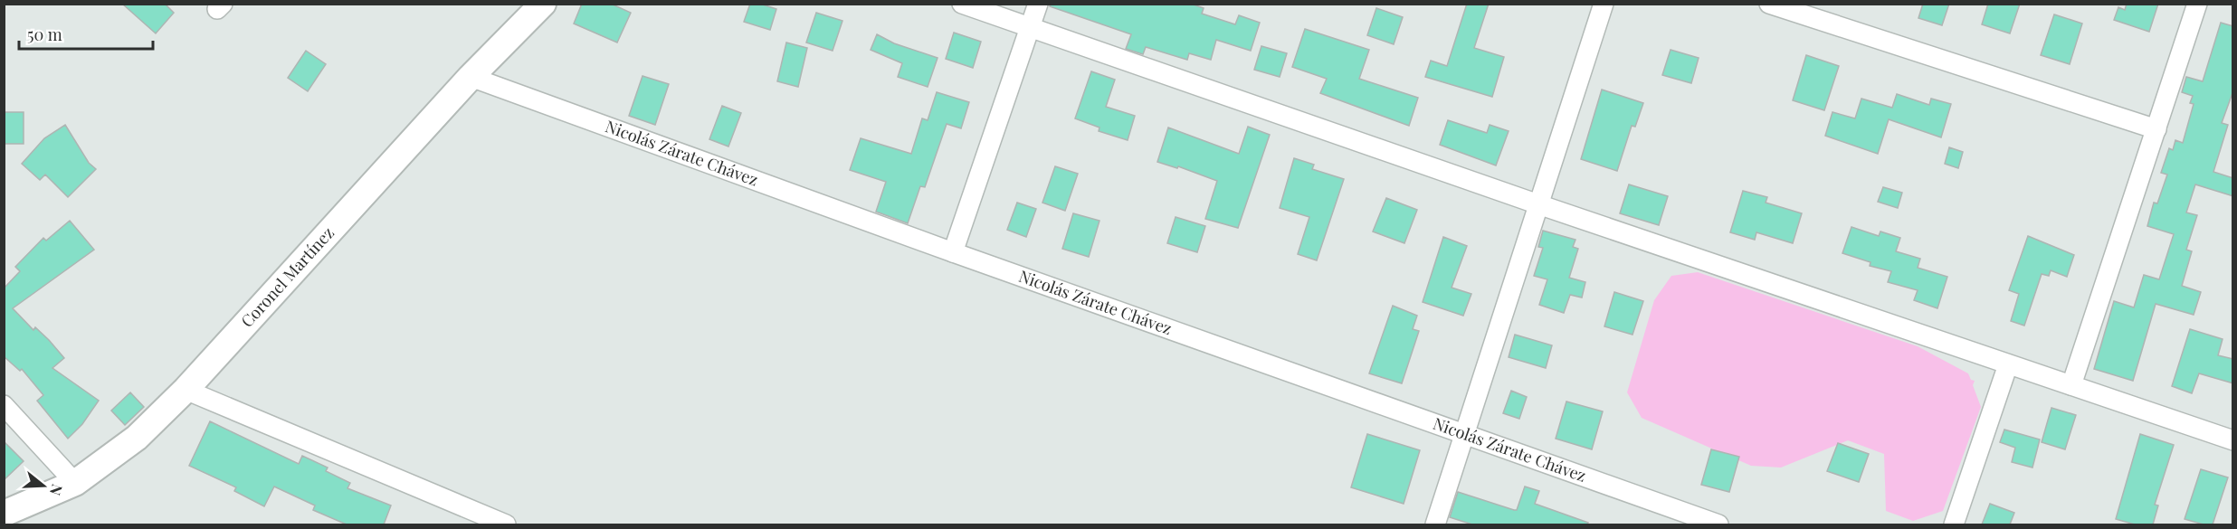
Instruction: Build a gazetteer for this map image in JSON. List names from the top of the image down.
{
  "streets": {
    "main road": ["Coronel Martínez"],
    "street": ["Nicolás Zárate Chávez"]
  },
  "crossings": [
    ["Nicolás Zárate Chávez", "Coronel Martínez"]
  ],
  "scale_bar": "50 m",
  "north": "right"
}
